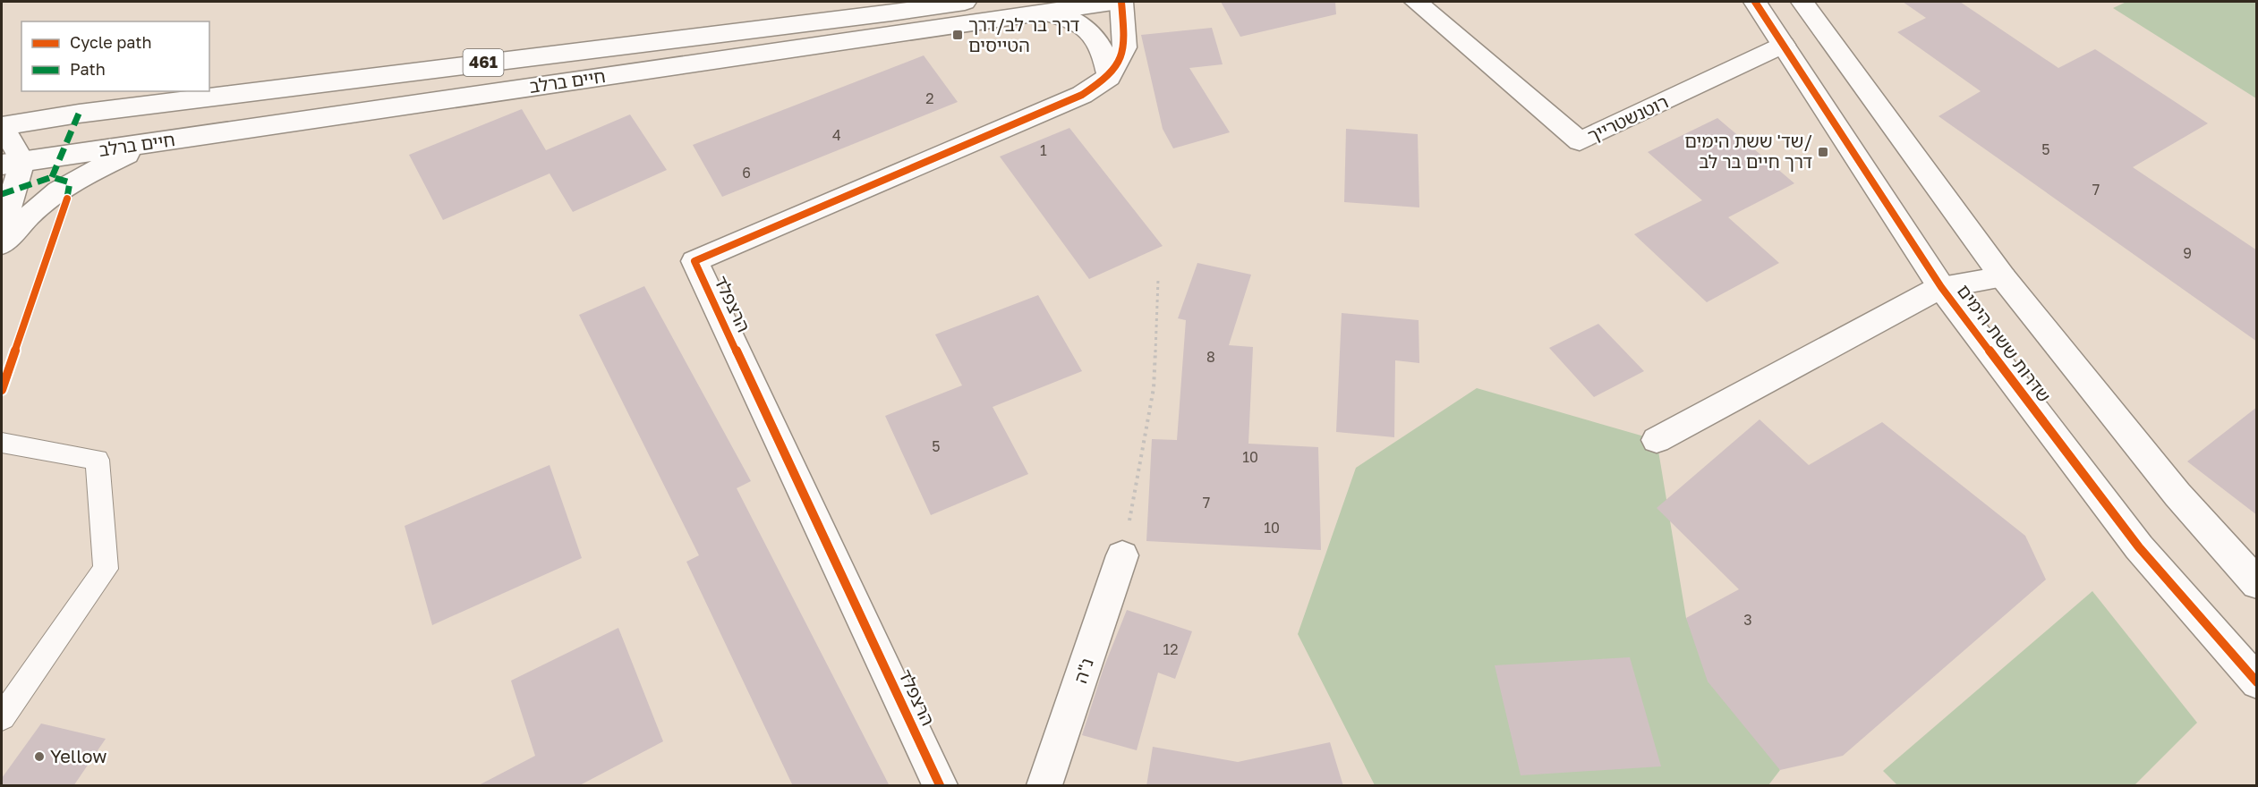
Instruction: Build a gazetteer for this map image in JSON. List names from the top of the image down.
{
  "streets": {
    "street": [
      "461",
      "חיים ברלב",
      "רוטנשטרייך",
      "הרצפלד",
      "שדרות ששת הימים",
      "נ\"ה"
    ]
  },
  "crossings": [
    ["רוטנשטרייך", "שדרות ששת הימים"]
  ],
  "places": {
    "transit": ["דרך בר לב/דרך הטייסים", "שד' ששת הימים/ דרך חיים בר לב"],
    "other": ["Yellow"]
  },
  "house_numbers": [
    "2",
    "4",
    "5",
    "1",
    "6",
    "7",
    "9",
    "8",
    "5",
    "10",
    "7",
    "10",
    "3",
    "12"
  ],
  "legend": ["Cycle path", "Path"]
}
